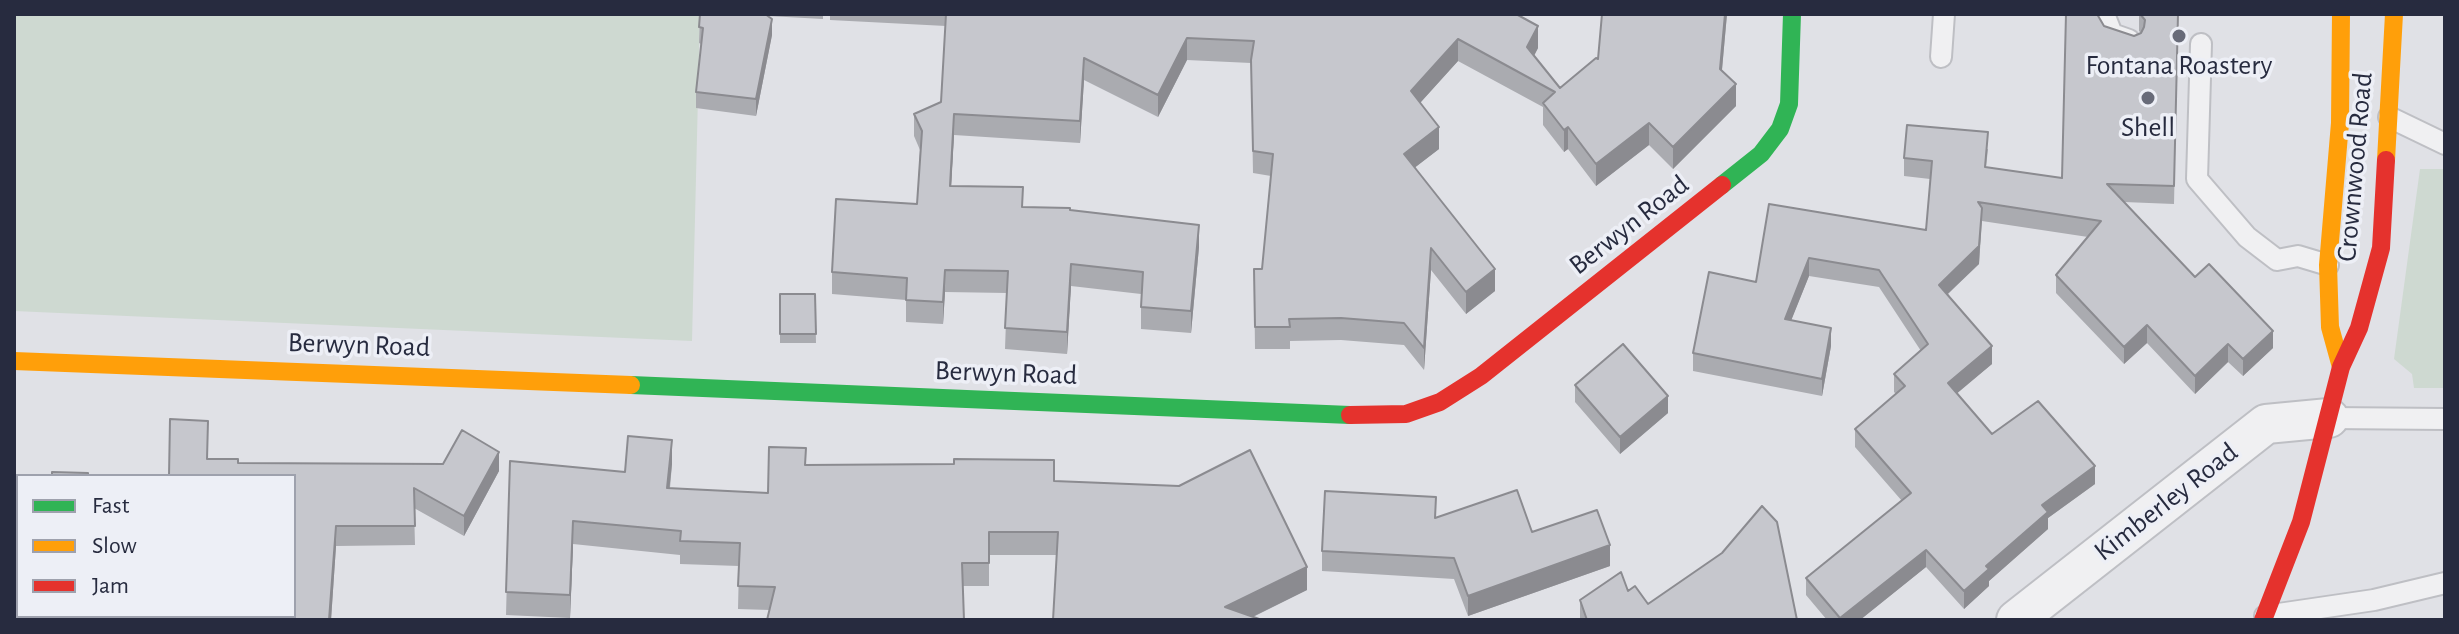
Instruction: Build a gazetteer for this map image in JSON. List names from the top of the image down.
{
  "streets": {
    "street": ["Crownwood Road", "Berwyn Road", "Kimberley Road"]
  },
  "crossings": [
    ["Crownwood Road", "Kimberley Road"]
  ],
  "places": ["Fontana Roastery", "Shell"],
  "legend": ["Fast", "Slow", "Jam"]
}
